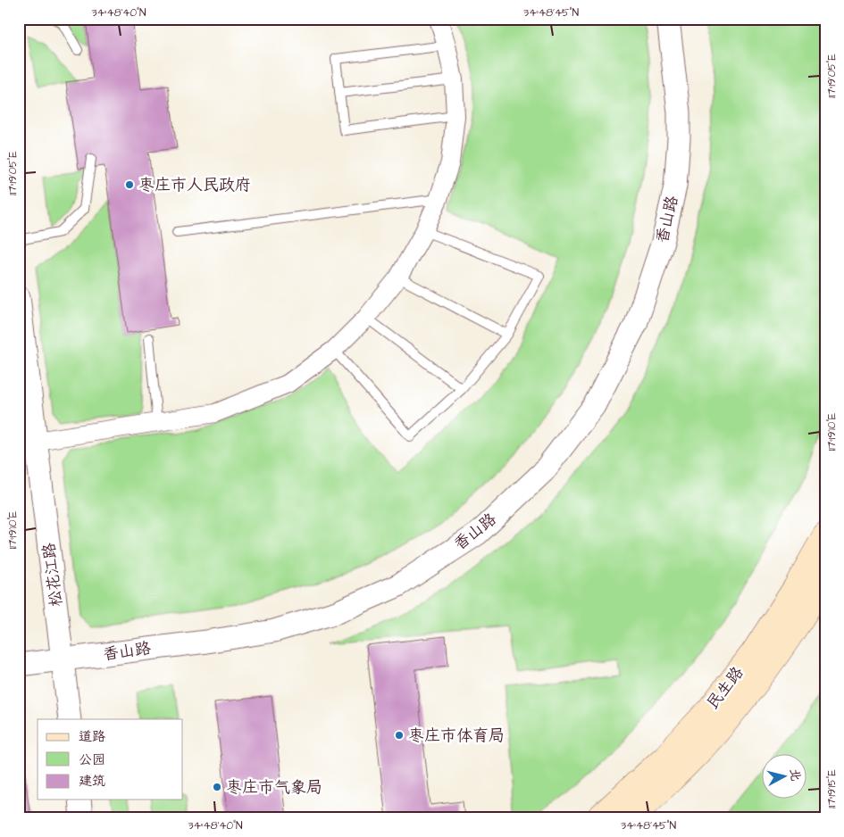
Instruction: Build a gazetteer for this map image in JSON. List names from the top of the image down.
{
  "streets": {
    "main road": ["民生路"],
    "street": ["香山路", "松花江路"]
  },
  "crossings": [
    ["香山路", "松花江路"]
  ],
  "places": ["枣庄市人民政府", "枣庄市体育局", "枣庄市气象局"],
  "legend": ["道路", "公园", "建筑"],
  "north": "right",
  "coordinates": [
    "34°48'40\"N",
    "34°48'45\"N",
    "117°19'05\"E",
    "117°19'10\"E",
    "117°19'15\"E"
  ]
}
